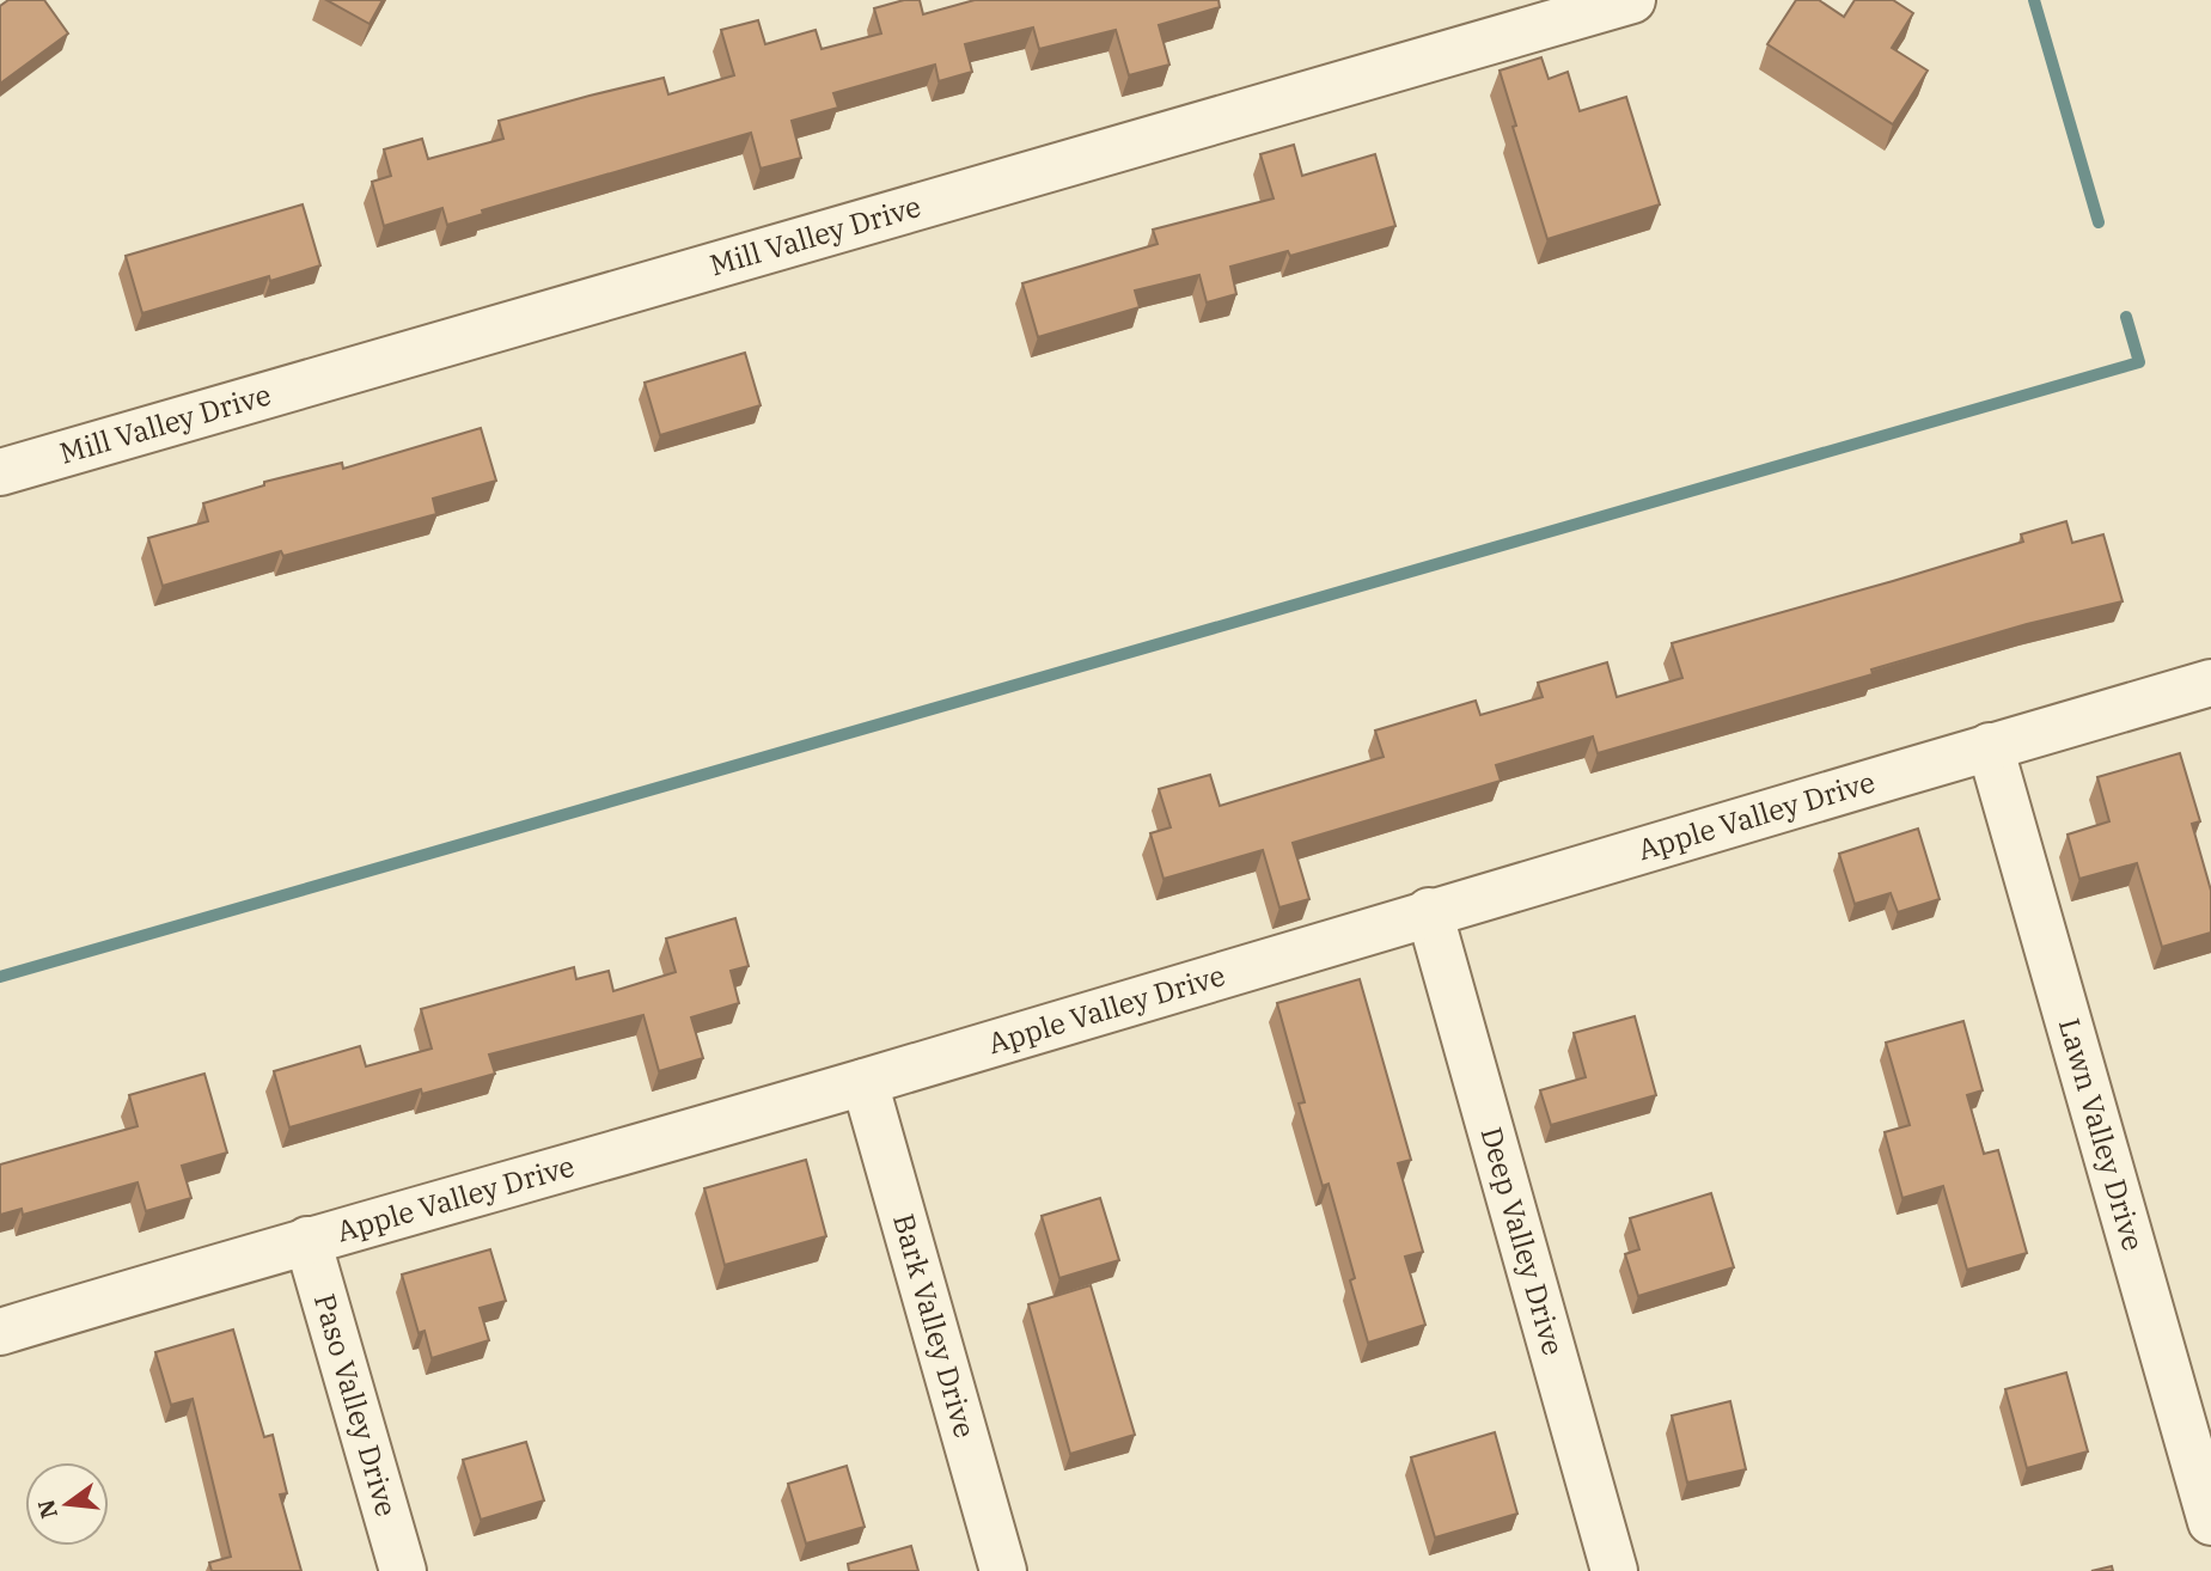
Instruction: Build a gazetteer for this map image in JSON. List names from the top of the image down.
{
  "streets": {
    "street": [
      "Mill Valley Drive",
      "Apple Valley Drive",
      "Lawn Valley Drive",
      "Deep Valley Drive",
      "Bark Valley Drive",
      "Paso Valley Drive"
    ]
  },
  "crossings": [
    ["Apple Valley Drive", "Lawn Valley Drive"],
    ["Apple Valley Drive", "Deep Valley Drive"],
    ["Apple Valley Drive", "Bark Valley Drive"],
    ["Apple Valley Drive", "Paso Valley Drive"]
  ],
  "north": "left"
}
